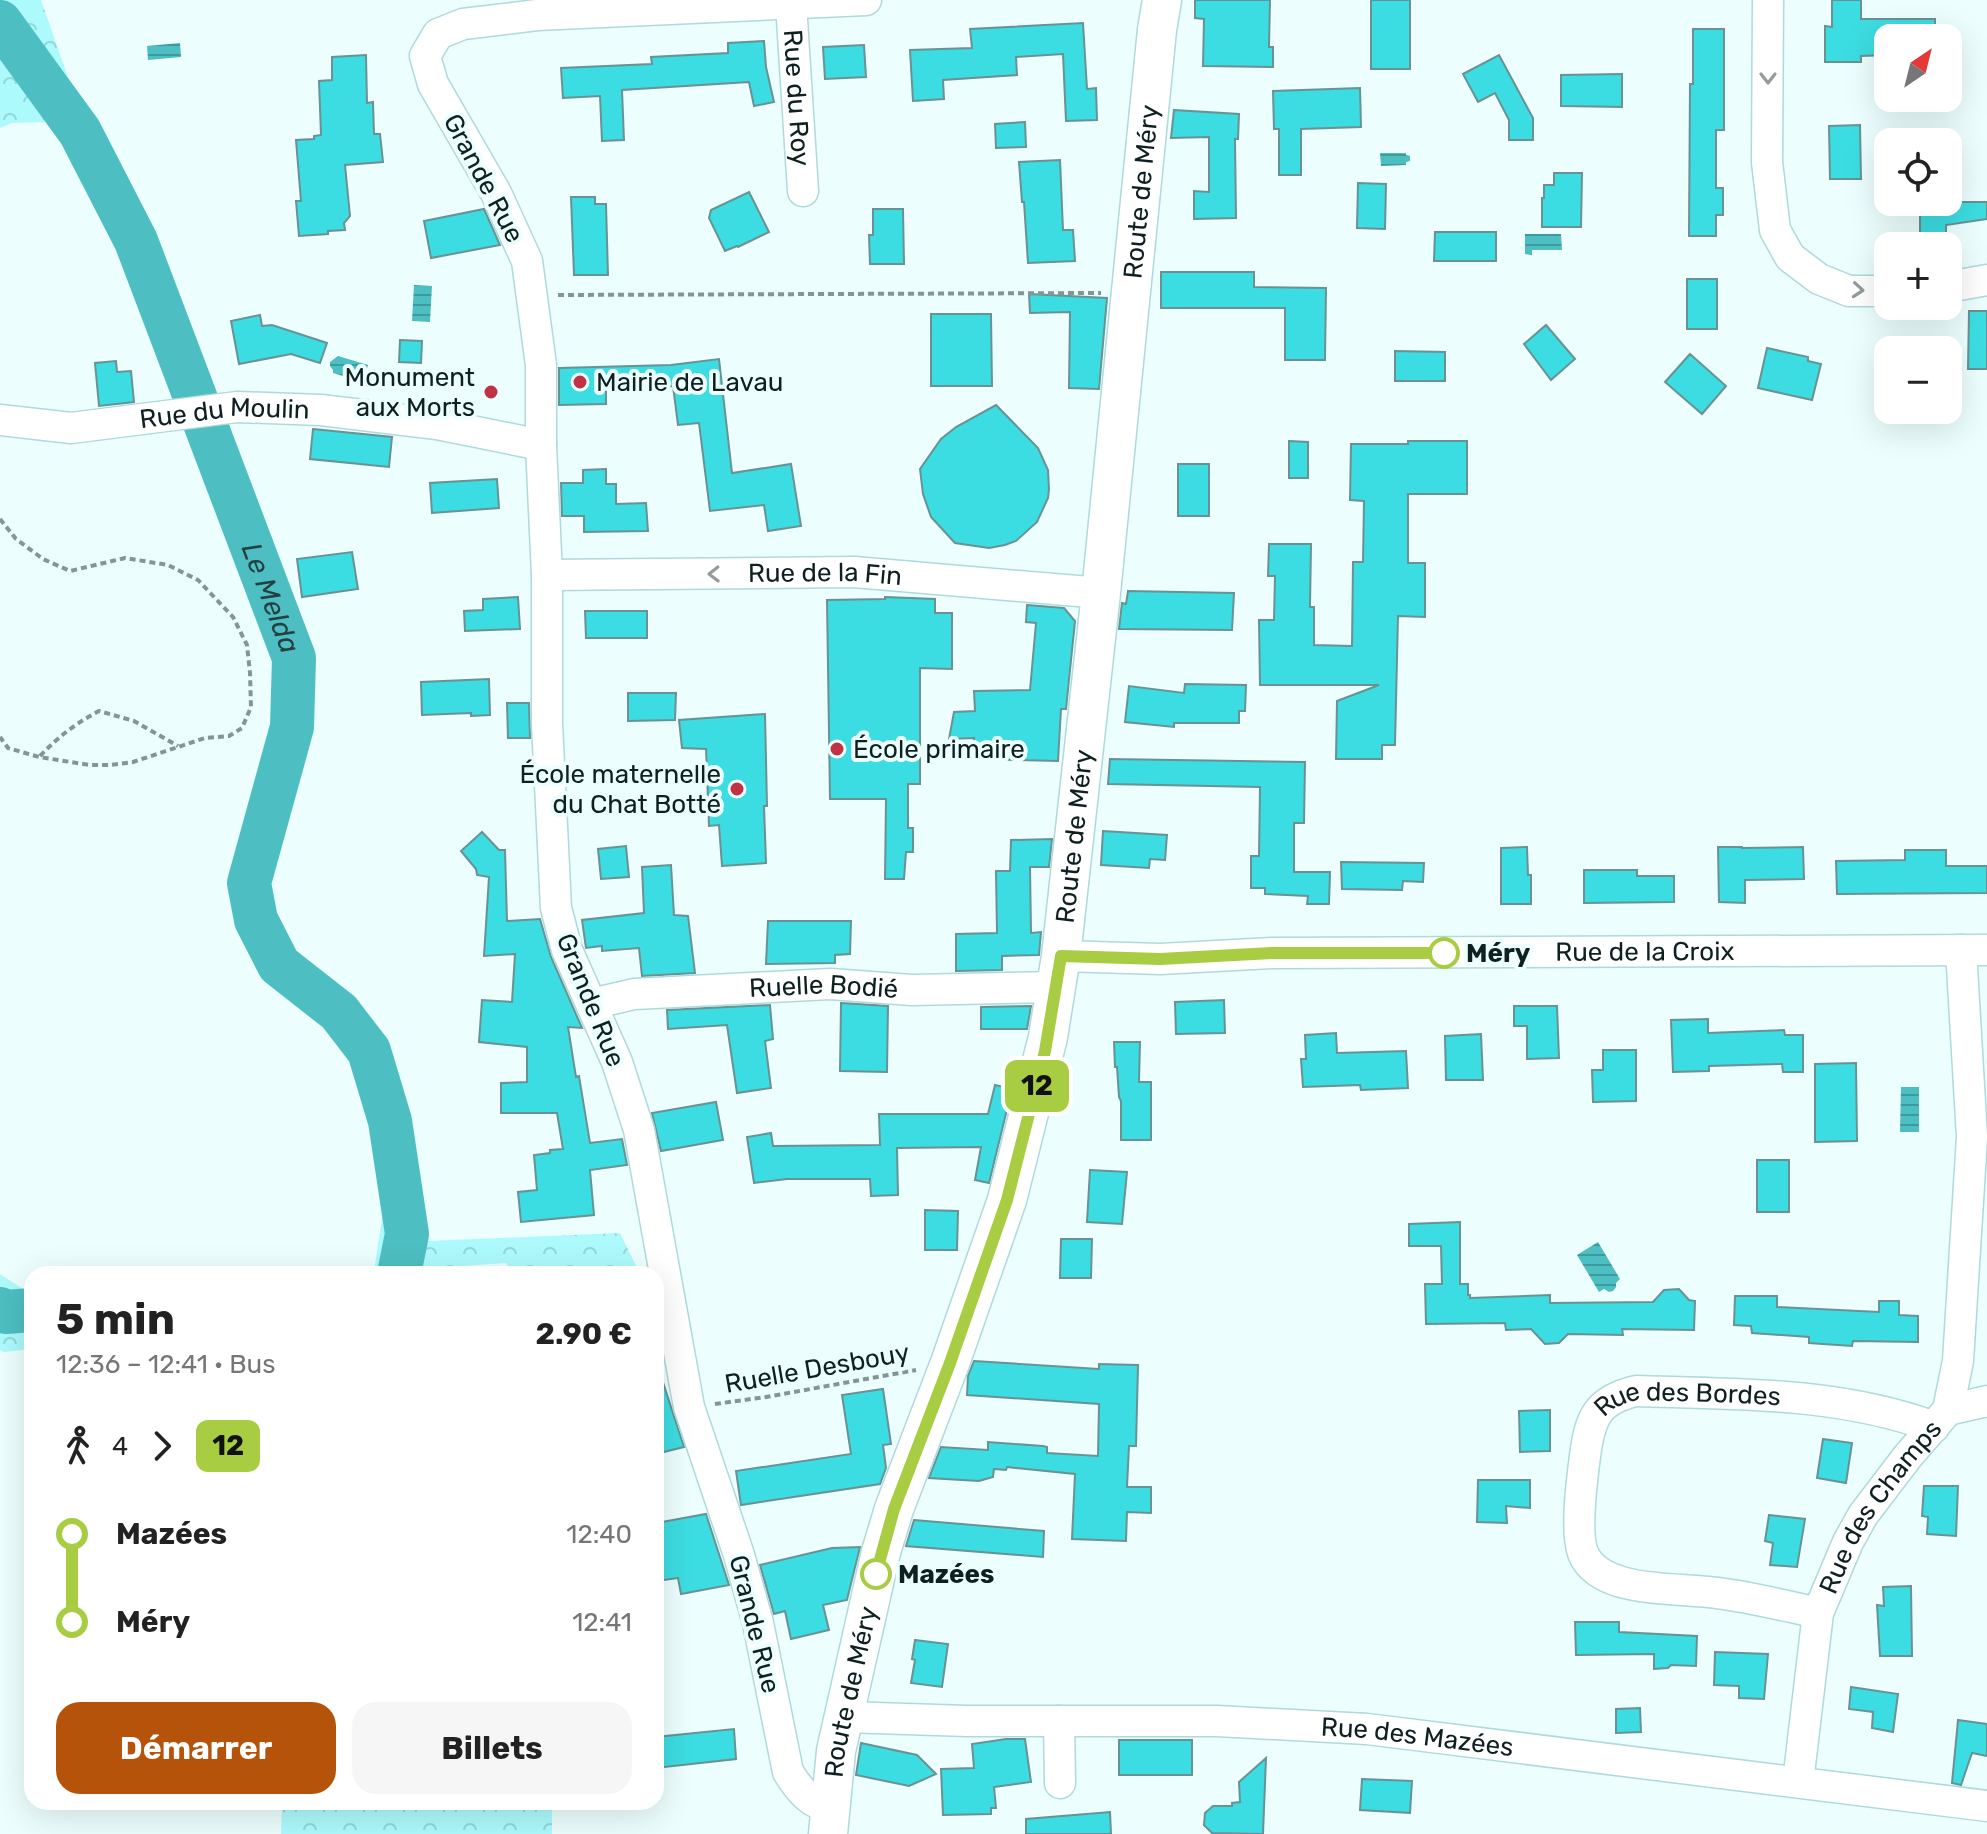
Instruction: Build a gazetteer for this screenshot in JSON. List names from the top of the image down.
{
  "streets": {
    "main road": ["Route de Méry"],
    "street": [
      "Rue du Roy",
      "Grande Rue",
      "Rue du Moulin",
      "Rue de la Fin",
      "Rue de la Croix",
      "Ruelle Bodié",
      "Rue des Bordes",
      "Rue des Champs",
      "Rue des Mazées"
    ],
    "path": ["Ruelle Desbouy"]
  },
  "crossings": [
    ["Rue du Roy", "Grande Rue"],
    ["Grande Rue", "Route de Méry"],
    ["Grande Rue", "Rue du Moulin"],
    ["Grande Rue", "Rue de la Fin"],
    ["Grande Rue", "Ruelle Bodié"],
    ["Grande Rue", "Ruelle Desbouy"],
    ["Route de Méry", "Rue de la Fin"],
    ["Route de Méry", "Rue de la Croix"],
    ["Route de Méry", "Ruelle Bodié"],
    ["Route de Méry", "Ruelle Desbouy"],
    ["Route de Méry", "Rue des Mazées"],
    ["Rue de la Croix", "Ruelle Bodié"],
    ["Rue de la Croix", "Rue des Champs"],
    ["Rue des Bordes", "Rue des Champs"],
    ["Rue des Champs", "Rue des Mazées"]
  ],
  "one_way": ["Rue de la Fin"],
  "water": ["Le Melda"],
  "places": [
    "Mairie de Lavau",
    "Monument aux Morts",
    "École primaire",
    "École maternelle du Chat Botté",
    "Méry",
    "Mazées"
  ],
  "lines": ["bus line 12"],
  "north": "top right",
  "page": {
    "on_map": "12",
    "map_buttons": ["+", "−"],
    "heading": ["5 min", "12:36 – 12:41 · Bus", "2.90 €"],
    "legs": ["4", "12"],
    "list": [
      {
        "name": "Mazées",
        "value": "12:40"
      },
      {
        "name": "Méry",
        "value": "12:41"
      }
    ],
    "buttons": ["Démarrer", "Billets"]
  }
}
